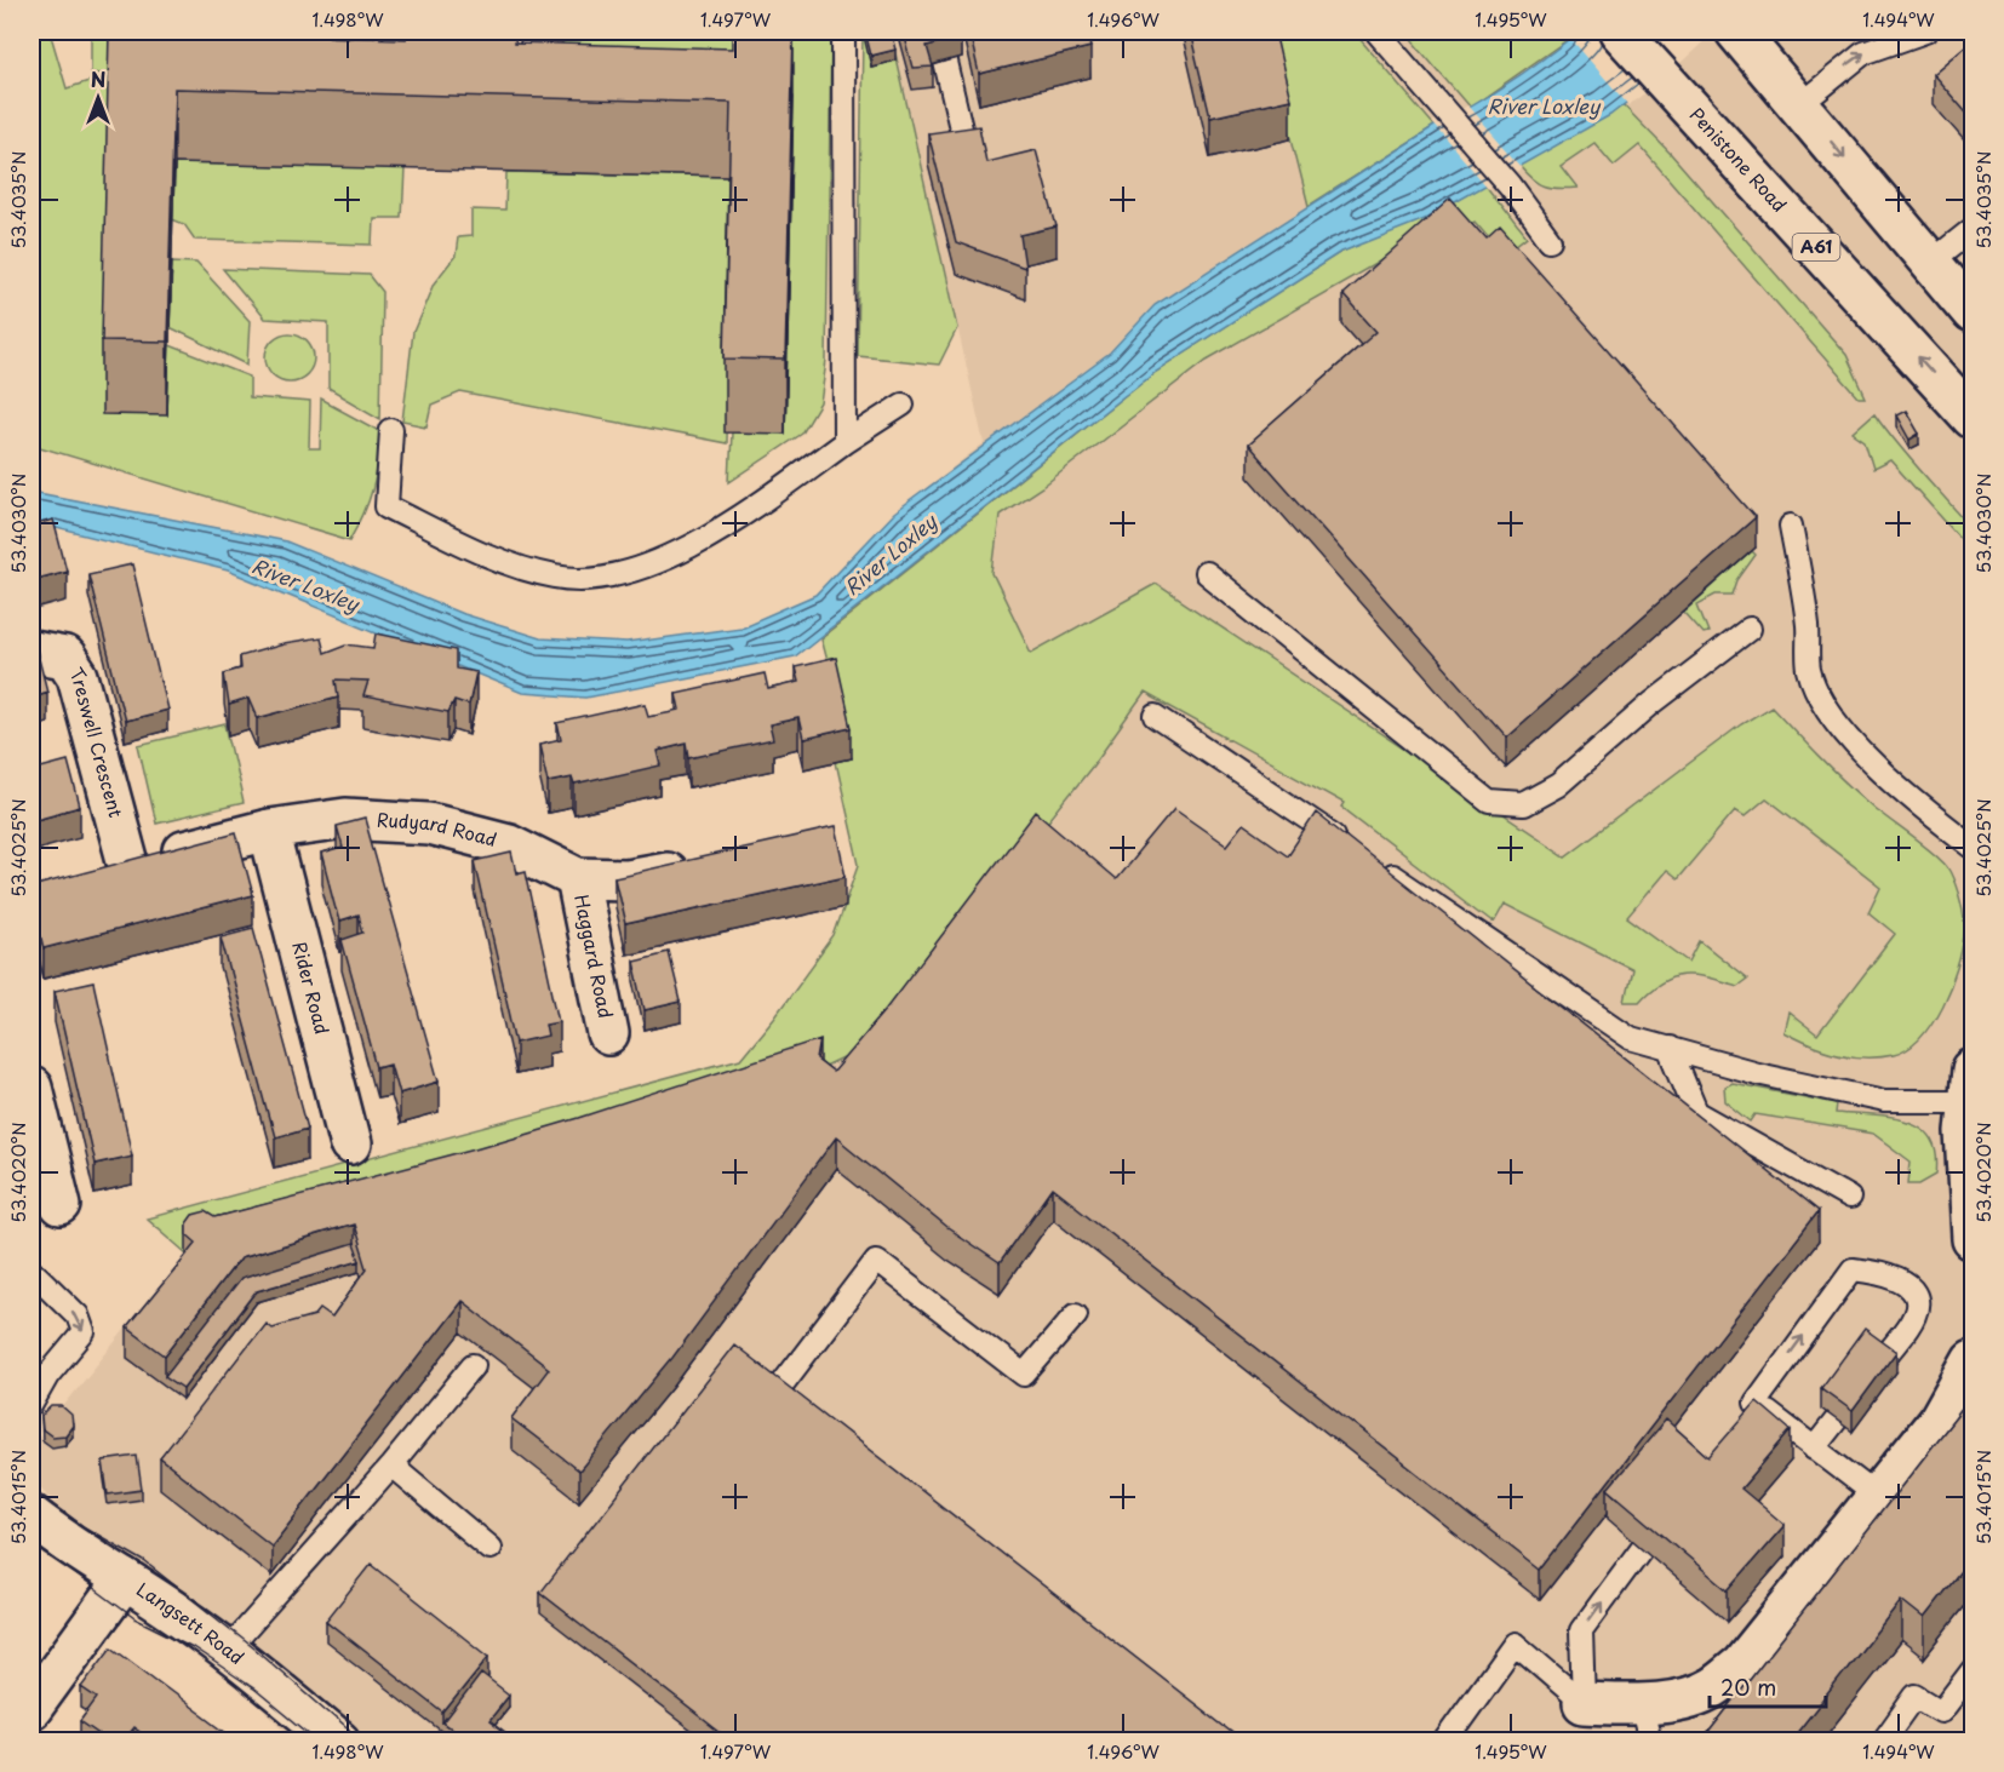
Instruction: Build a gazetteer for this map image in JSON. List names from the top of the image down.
{
  "streets": {
    "main road": [
      "Penistone Road",
      "A61",
      "Treswell Crescent",
      "Rudyard Road",
      "Haggard Road",
      "Rider Road",
      "Langsett Road"
    ]
  },
  "crossings": [
    ["Treswell Crescent", "Rudyard Road"],
    ["Rudyard Road", "Haggard Road"],
    ["Rudyard Road", "Rider Road"]
  ],
  "water": ["River Loxley"],
  "scale_bar": "20 m",
  "north": "top",
  "coordinates": [
    "1.498°W",
    "1.497°W",
    "1.496°W",
    "1.495°W",
    "1.494°W",
    "53.4035°N",
    "53.4030°N",
    "53.4025°N",
    "53.4020°N",
    "53.4015°N"
  ]
}
